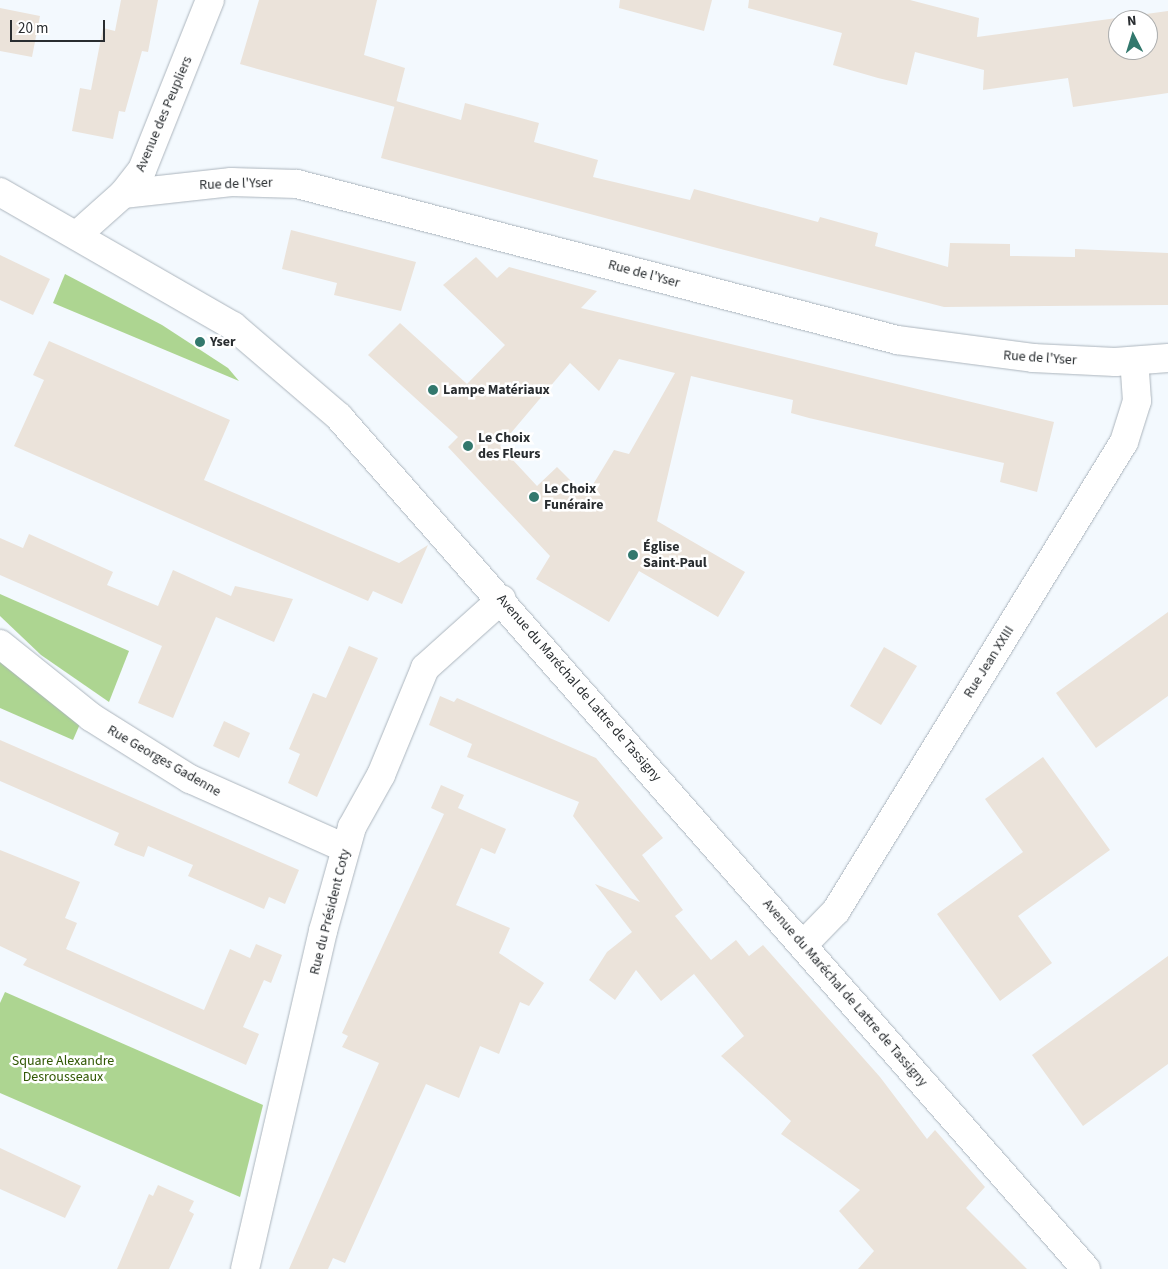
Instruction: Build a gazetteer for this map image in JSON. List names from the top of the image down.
{
  "streets": {
    "street": [
      "Avenue des Peupliers",
      "Rue de l'Yser",
      "Rue Jean XXIII",
      "Avenue du Maréchal de Lattre de Tassigny",
      "Rue Georges Gadenne",
      "Rue du Président Coty"
    ]
  },
  "crossings": [
    ["Avenue des Peupliers", "Rue de l'Yser"],
    ["Avenue des Peupliers", "Avenue du Maréchal de Lattre de Tassigny"],
    ["Rue de l'Yser", "Rue Jean XXIII"],
    ["Rue Jean XXIII", "Avenue du Maréchal de Lattre de Tassigny"],
    ["Avenue du Maréchal de Lattre de Tassigny", "Rue du Président Coty"],
    ["Rue Georges Gadenne", "Rue du Président Coty"]
  ],
  "parks": ["Square Alexandre Desrousseaux"],
  "places": [
    "Yser",
    "Lampe Matériaux",
    "Le Choix des Fleurs",
    "Le Choix Funéraire",
    "Église Saint-Paul"
  ],
  "scale_bar": "20 m",
  "north": "top"
}
